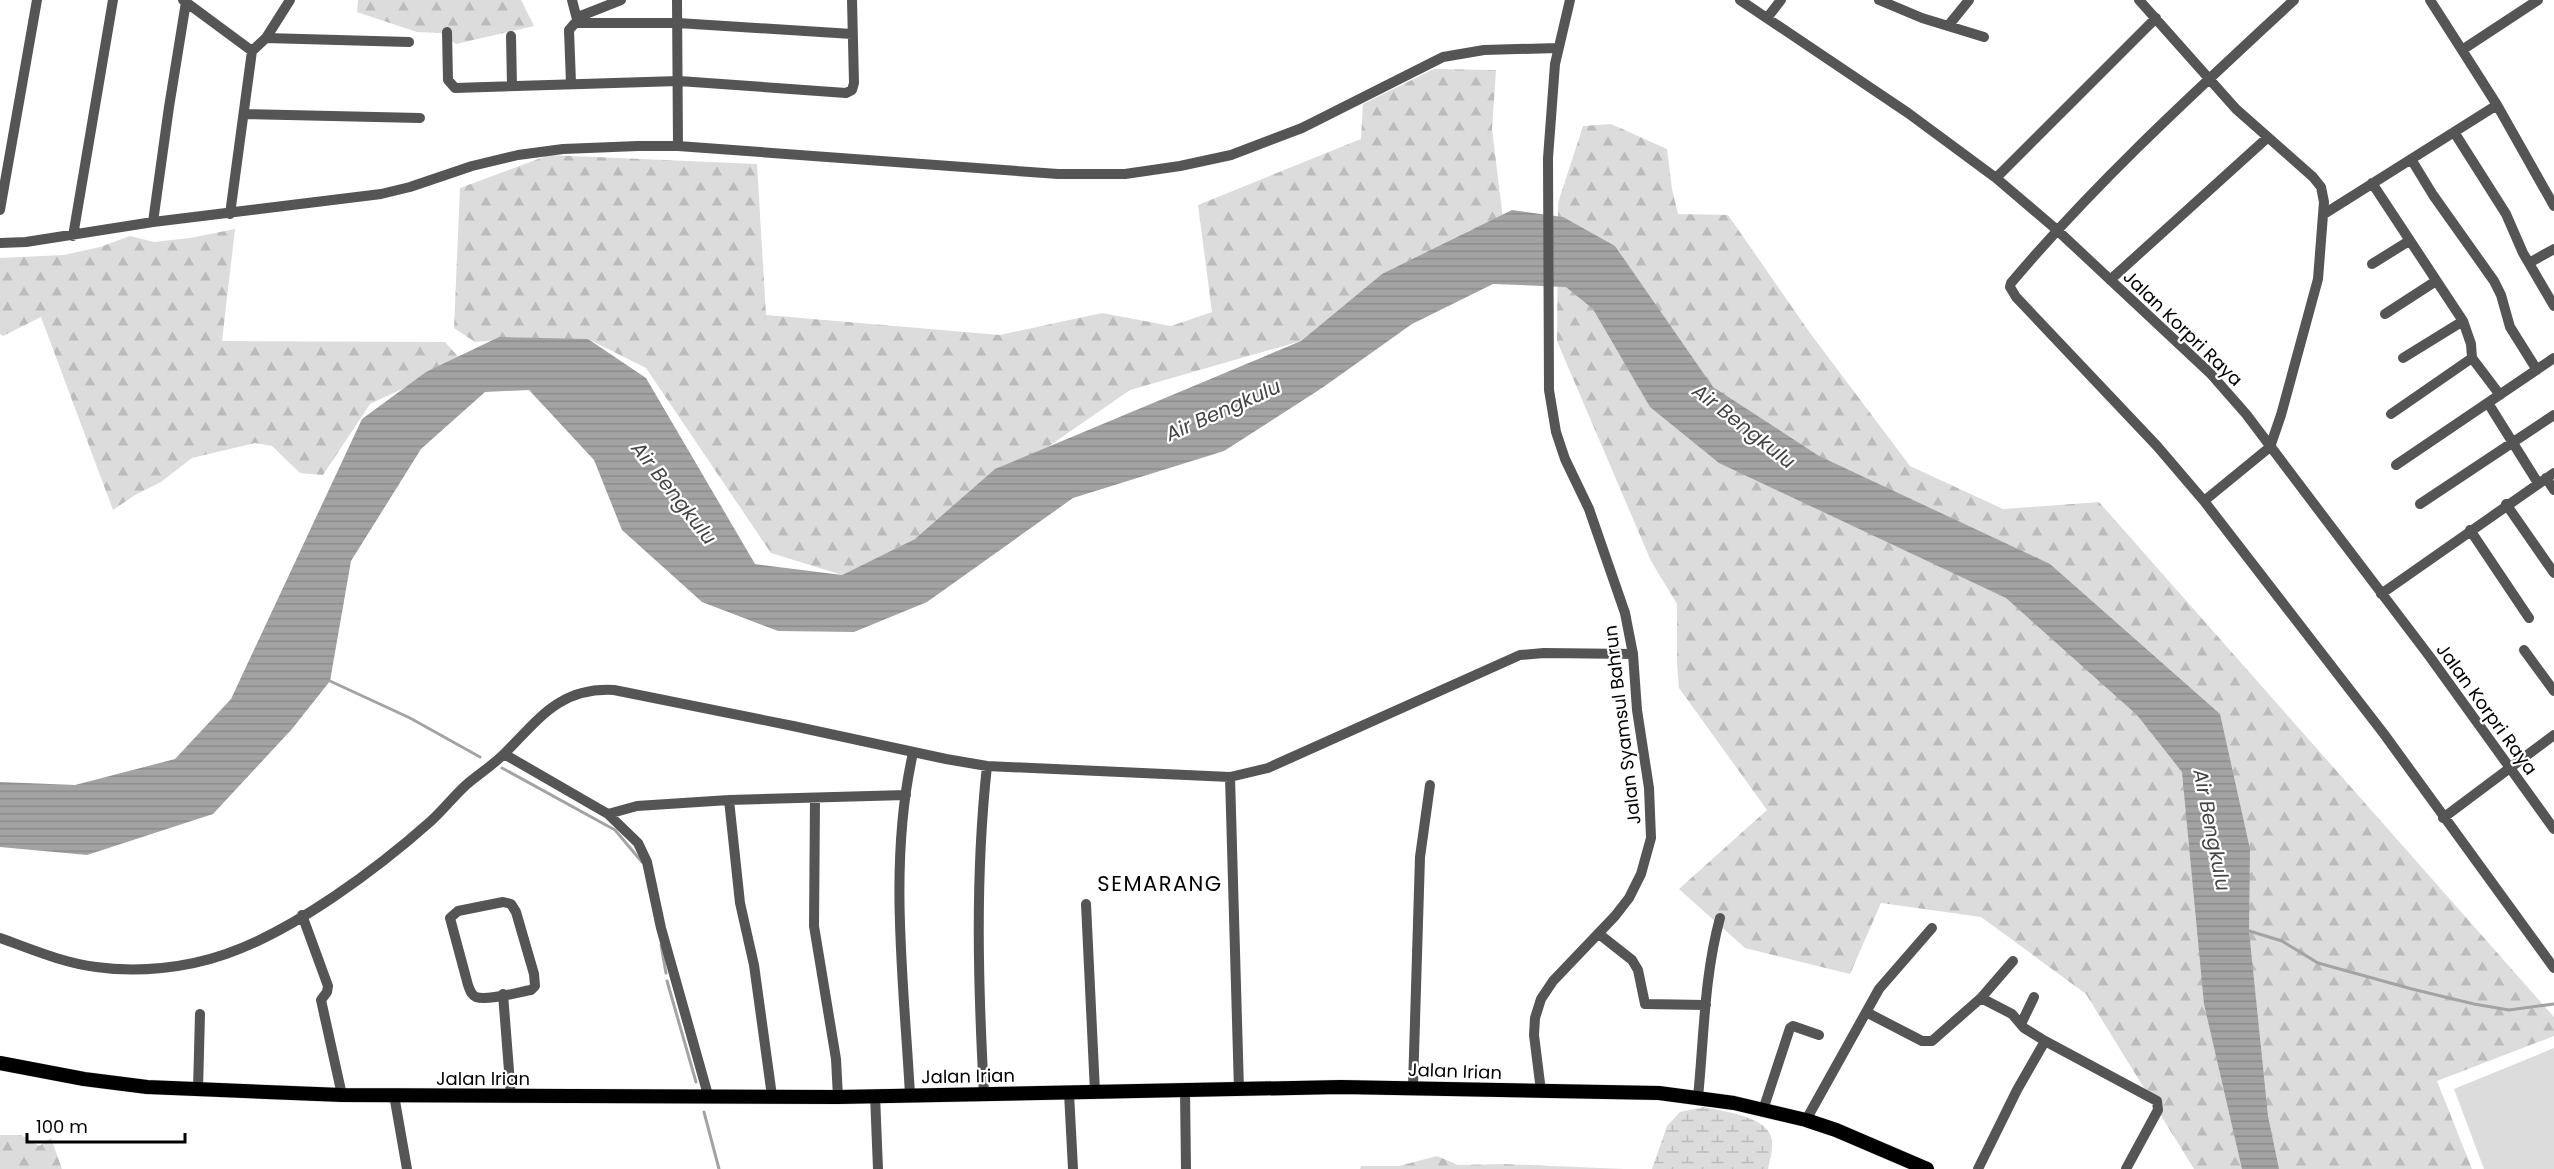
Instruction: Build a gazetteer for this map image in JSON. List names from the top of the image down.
{
  "streets": {
    "main road": ["Jalan Irian"],
    "street": ["Jalan Korpri Raya", "Jalan Syamsul Bahrun"]
  },
  "crossings": [
    ["Jalan Syamsul Bahrun", "Jalan Irian"]
  ],
  "districts": ["SEMARANG"],
  "water": ["Air Bengkulu"],
  "scale_bar": "100 m"
}
